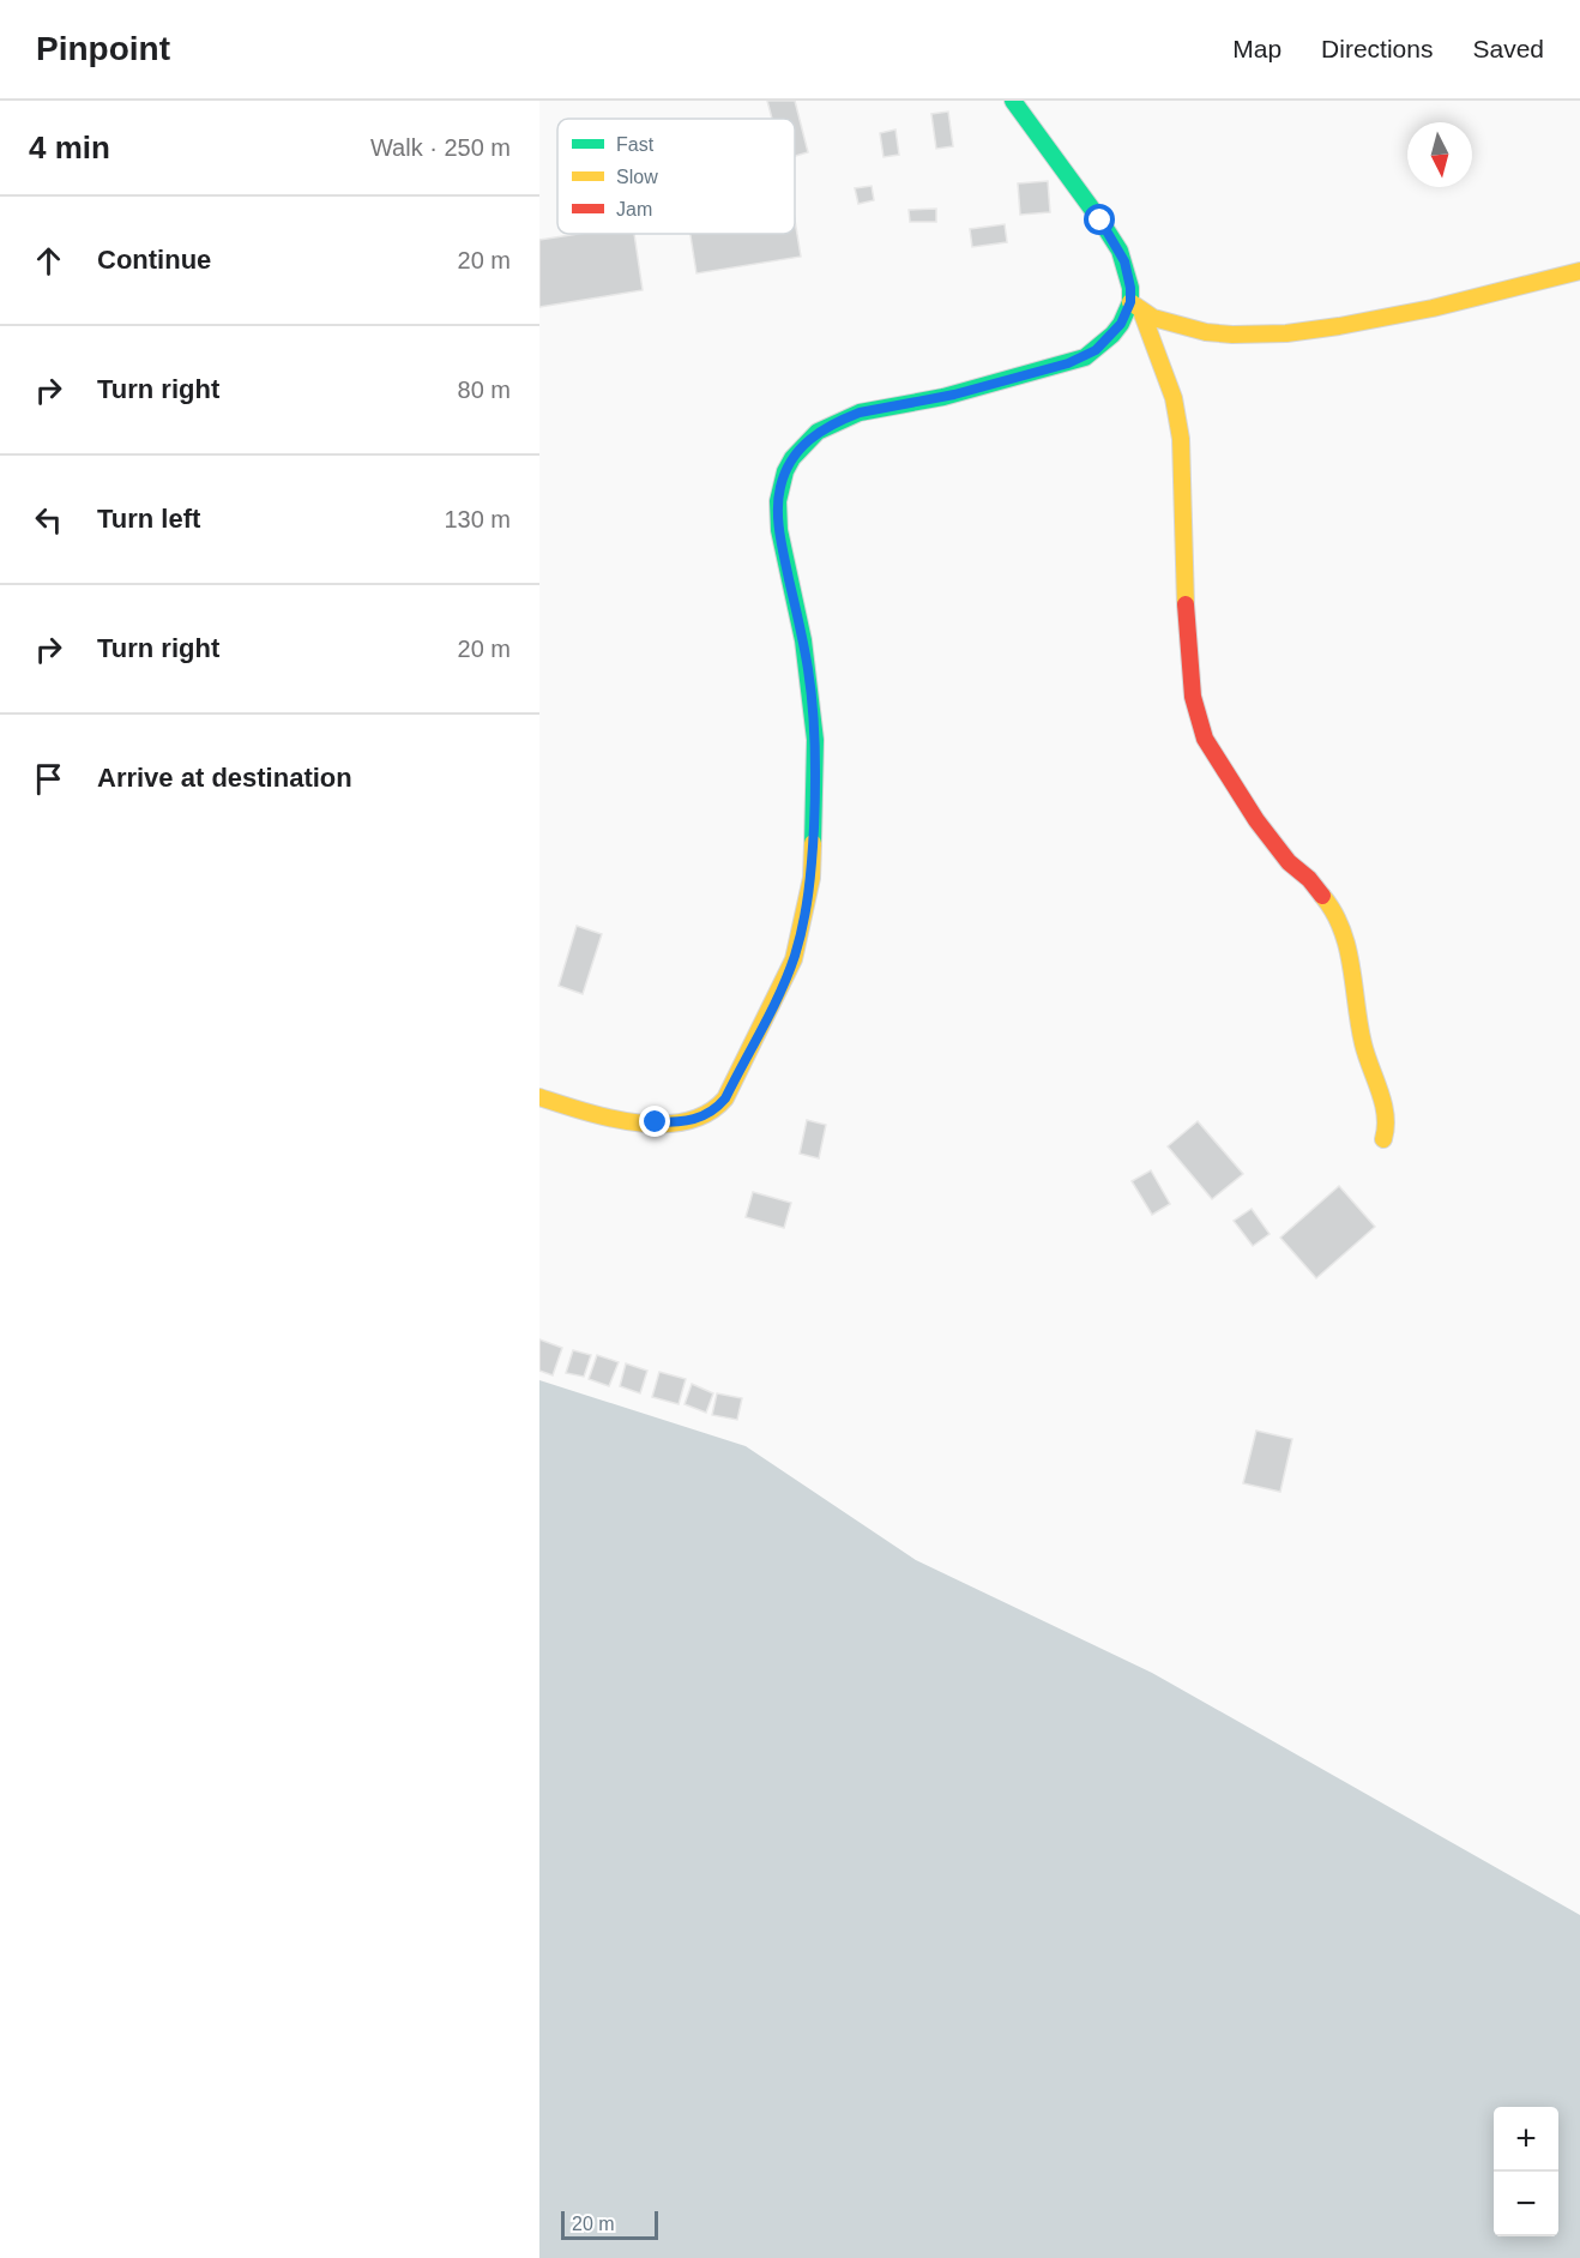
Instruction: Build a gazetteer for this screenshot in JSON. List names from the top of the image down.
{
  "legend": ["Fast", "Slow", "Jam"],
  "scale_bar": "20 m",
  "north": "bottom",
  "page": {
    "header": "Pinpoint",
    "nav": ["Map", "Directions", "Saved"],
    "heading": ["4 min", "Walk · 250 m"],
    "list": [
      ["Continue", "20 m"],
      ["Turn right", "80 m"],
      ["Turn left", "130 m"],
      ["Turn right", "20 m"],
      "Arrive at destination"
    ],
    "map_buttons": ["+", "−"],
    "scale": "20 m"
  }
}
